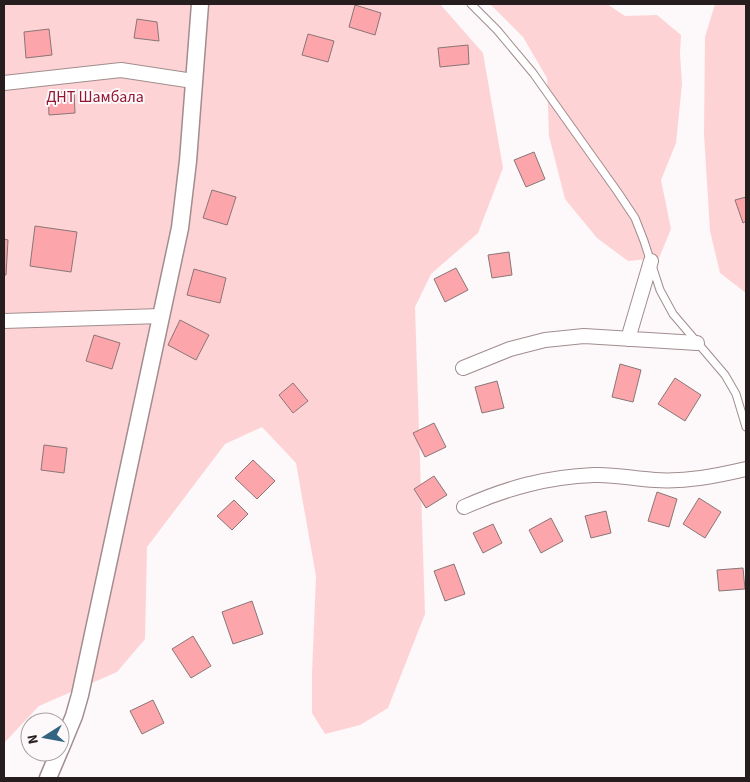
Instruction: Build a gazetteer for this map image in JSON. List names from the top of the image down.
{
  "parks": ["ДНТ Шамбала"],
  "north": "left"
}
